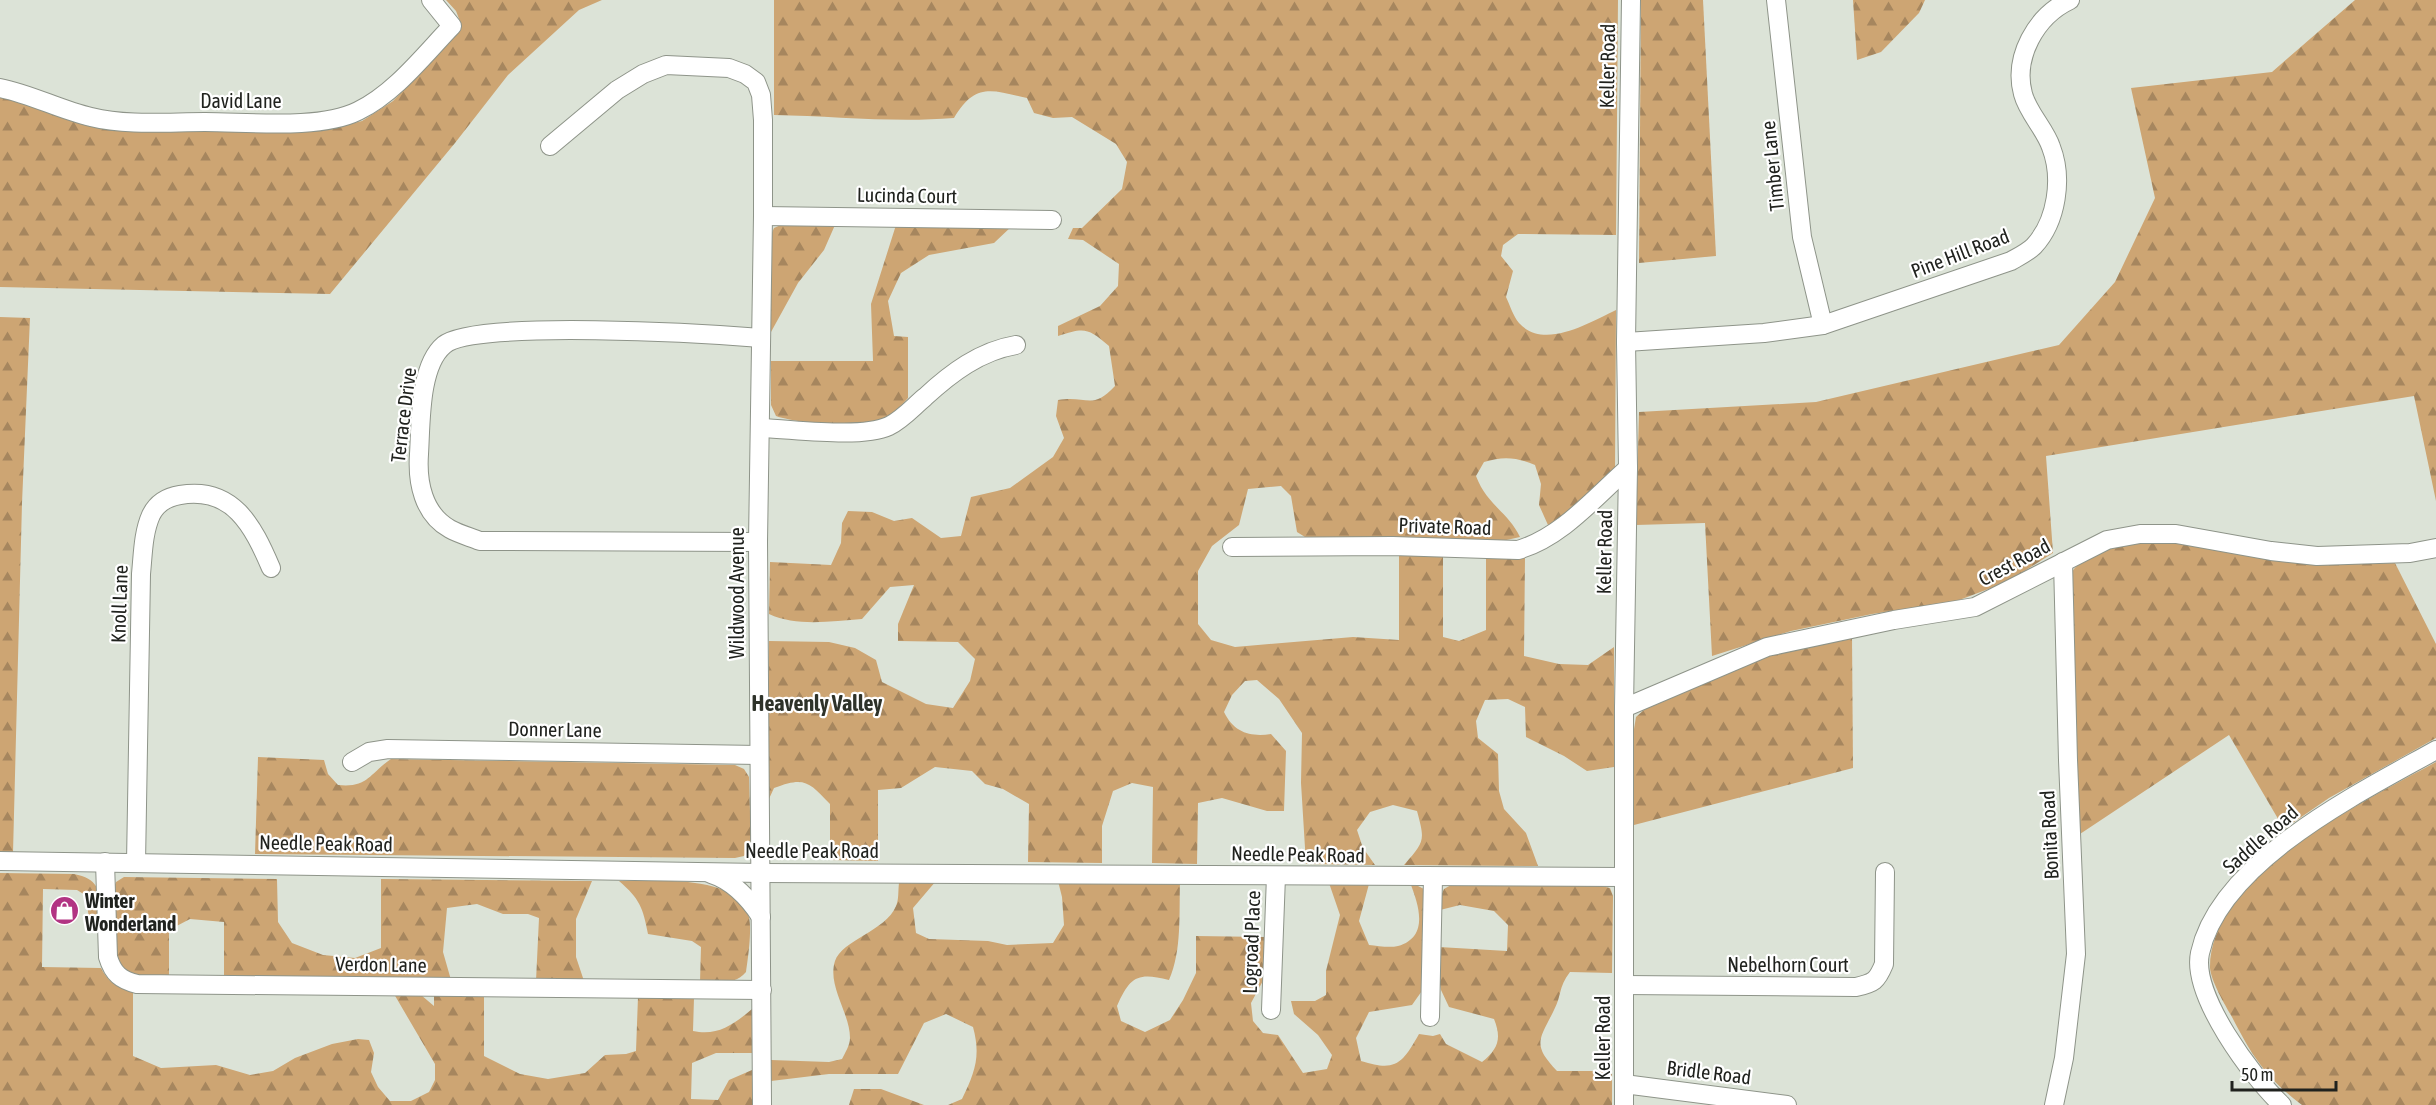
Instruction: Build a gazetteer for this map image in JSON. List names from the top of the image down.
{
  "streets": {
    "street": [
      "Keller Road",
      "David Lane",
      "Timber Lane",
      "Lucinda Court",
      "Pine Hill Road",
      "Terrace Drive",
      "Private Road",
      "Crest Road",
      "Wildwood Avenue",
      "Knoll Lane",
      "Donner Lane",
      "Bonita Road",
      "Saddle Road",
      "Needle Peak Road",
      "Logroad Place",
      "Verdon Lane",
      "Nebelhorn Court",
      "Bridle Road"
    ]
  },
  "crossings": [
    ["Keller Road", "Pine Hill Road"],
    ["Keller Road", "Private Road"],
    ["Keller Road", "Crest Road"],
    ["Keller Road", "Needle Peak Road"],
    ["Keller Road", "Nebelhorn Court"],
    ["Keller Road", "Bridle Road"],
    ["Timber Lane", "Pine Hill Road"],
    ["Lucinda Court", "Wildwood Avenue"],
    ["Terrace Drive", "Wildwood Avenue"],
    ["Crest Road", "Bonita Road"],
    ["Wildwood Avenue", "Donner Lane"],
    ["Wildwood Avenue", "Needle Peak Road"],
    ["Wildwood Avenue", "Verdon Lane"],
    ["Knoll Lane", "Needle Peak Road"],
    ["Needle Peak Road", "Logroad Place"],
    ["Needle Peak Road", "Verdon Lane"]
  ],
  "districts": ["Heavenly Valley"],
  "places": {
    "shop": ["Winter Wonderland"]
  },
  "scale_bar": "50 m"
}
